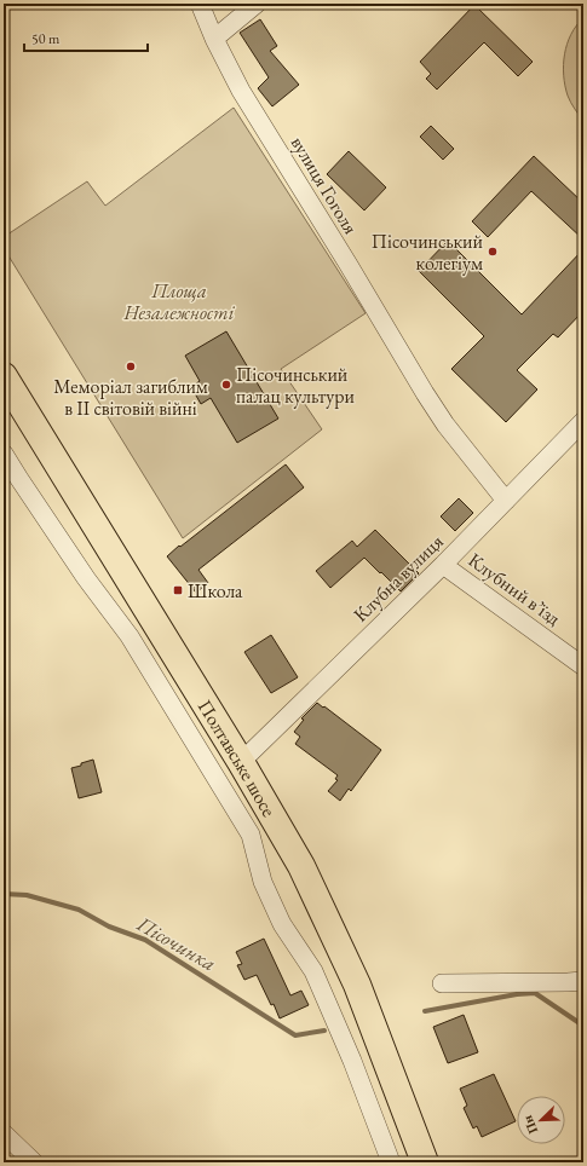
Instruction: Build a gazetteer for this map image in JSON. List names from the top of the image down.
{
  "streets": {
    "highway": ["Полтавське шосе"],
    "street": ["вулиця Гоголя", "Клубна вулиця", "Клубний в’їзд"]
  },
  "crossings": [
    ["вулиця Гоголя", "Клубна вулиця"],
    ["Клубна вулиця", "Клубний в’їзд"],
    ["Клубна вулиця", "Полтавське шосе"]
  ],
  "water": ["Пісочинка"],
  "parks": ["Площа Незалежності"],
  "places": {
    "other": ["Пісочинський колегіум", "Меморіал загиблим в II світовій війні", "Пісочинський палац культури"],
    "transit": ["Школа"]
  },
  "scale_bar": "50 m",
  "north": "bottom left"
}
